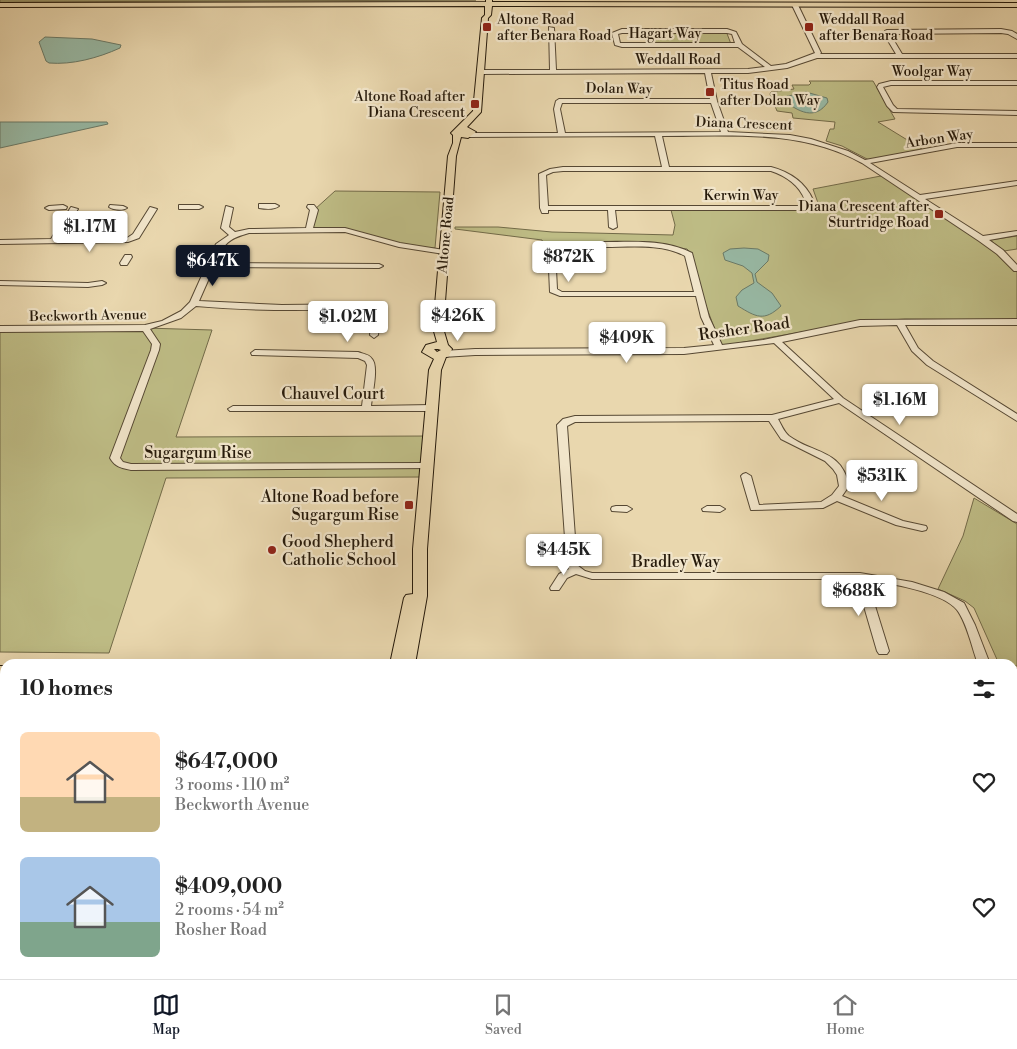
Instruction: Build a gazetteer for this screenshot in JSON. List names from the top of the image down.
{
  "streets": {
    "main road": ["Altone Road"],
    "street": [
      "Hagart Way",
      "Weddall Road",
      "Woolgar Way",
      "Dolan Way",
      "Diana Crescent",
      "Arbon Way",
      "Kerwin Way",
      "Beckworth Avenue",
      "Rosher Road",
      "Chauvel Court",
      "Sugargum Rise",
      "Bradley Way"
    ]
  },
  "crossings": [
    ["Hagart Way", "Weddall Road"],
    ["Weddall Road", "Altone Road"],
    ["Dolan Way", "Diana Crescent"],
    ["Diana Crescent", "Arbon Way"],
    ["Diana Crescent", "Altone Road"],
    ["Altone Road", "Rosher Road"],
    ["Altone Road", "Chauvel Court"],
    ["Altone Road", "Sugargum Rise"],
    ["Beckworth Avenue", "Sugargum Rise"]
  ],
  "places": {
    "transit": [
      "Altone Road after Benara Road",
      "Weddall Road after Benara Road",
      "Titus Road after Dolan Way",
      "Altone Road after Diana Crescent",
      "Diana Crescent after Sturtridge Road",
      "Altone Road before Sugargum Rise"
    ],
    "other": ["Good Shepherd Catholic School"]
  },
  "page": {
    "price": [
      "$1.17M",
      "$872K",
      "$647K",
      "$426K",
      "$1.02M",
      "$409K",
      "$1.16M",
      "$531K",
      "$445K",
      "$688K"
    ],
    "heading": "10 homes",
    "list": [
      {
        "name": "$647,000",
        "note": "3 rooms · 110 m² · Beckworth Avenue"
      },
      {
        "name": "$409,000",
        "note": "2 rooms · 54 m² · Rosher Road"
      }
    ],
    "tabs": ["Map", "Saved", "Home"]
  }
}
